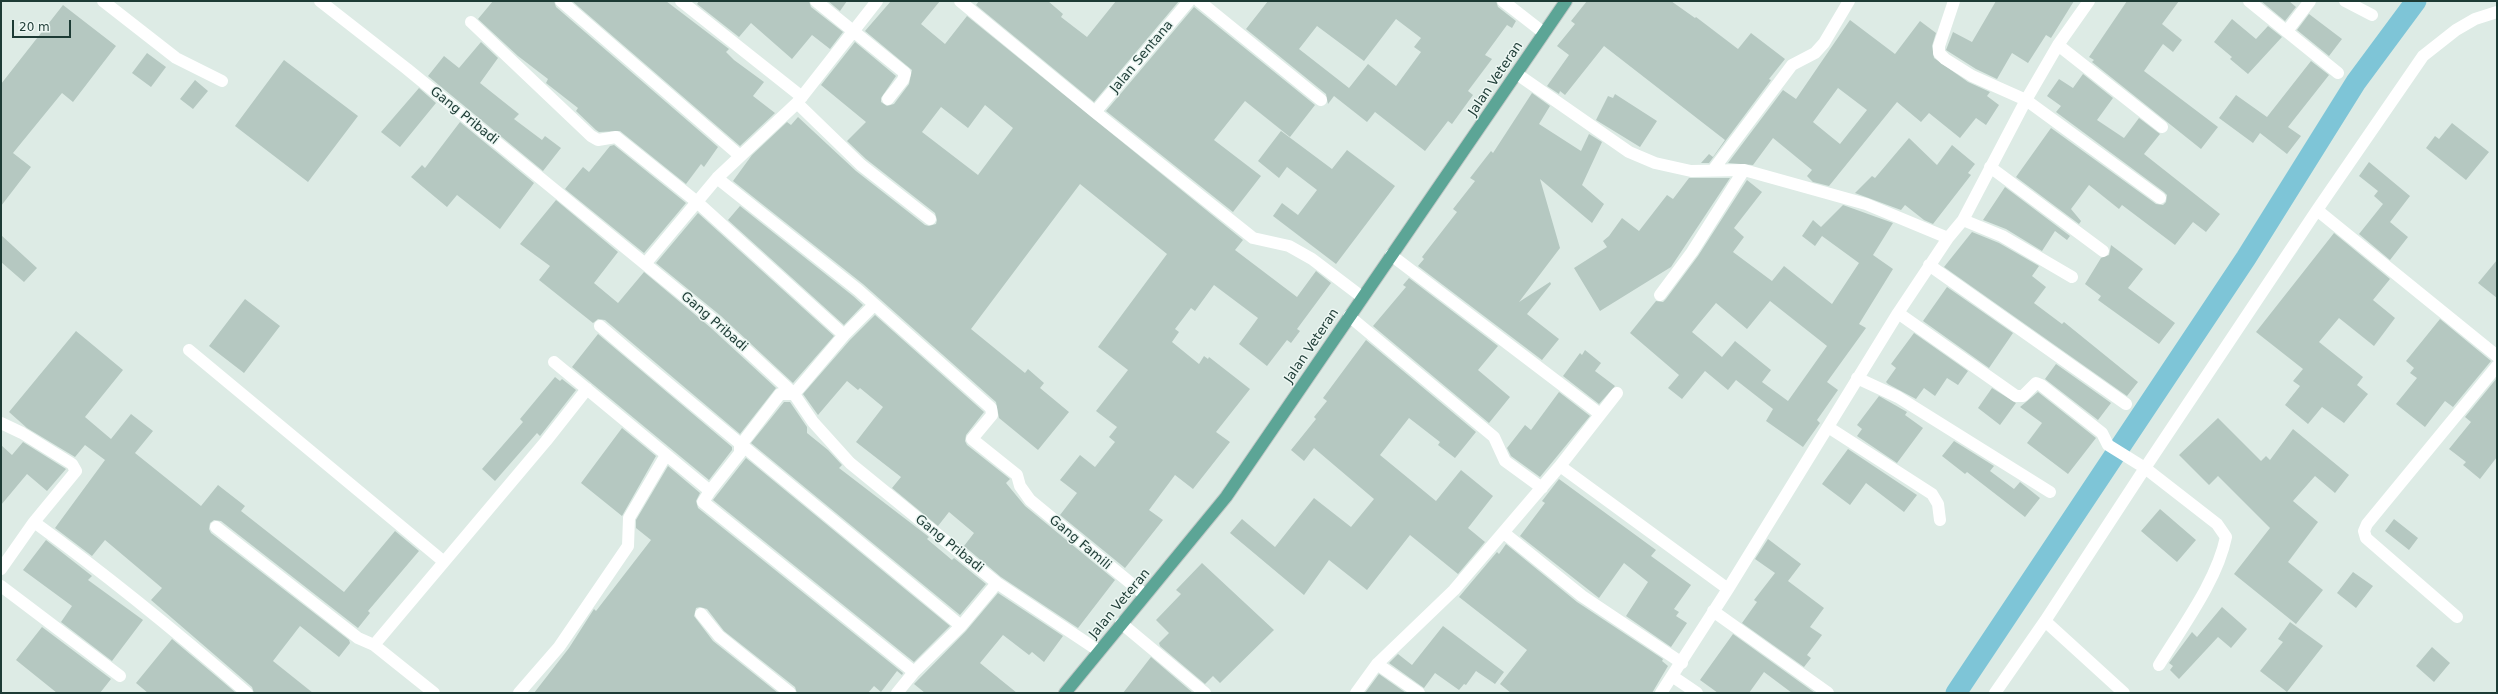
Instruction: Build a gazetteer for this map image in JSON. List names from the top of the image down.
{
  "streets": {
    "main road": ["Jalan Veteran"],
    "street": ["Jalan Sentana", "Gang Pribadi", "Gang Famili"]
  },
  "crossings": [
    ["Jalan Veteran", "Gang Pribadi"],
    ["Jalan Veteran", "Gang Famili"]
  ],
  "scale_bar": "20 m"
}
